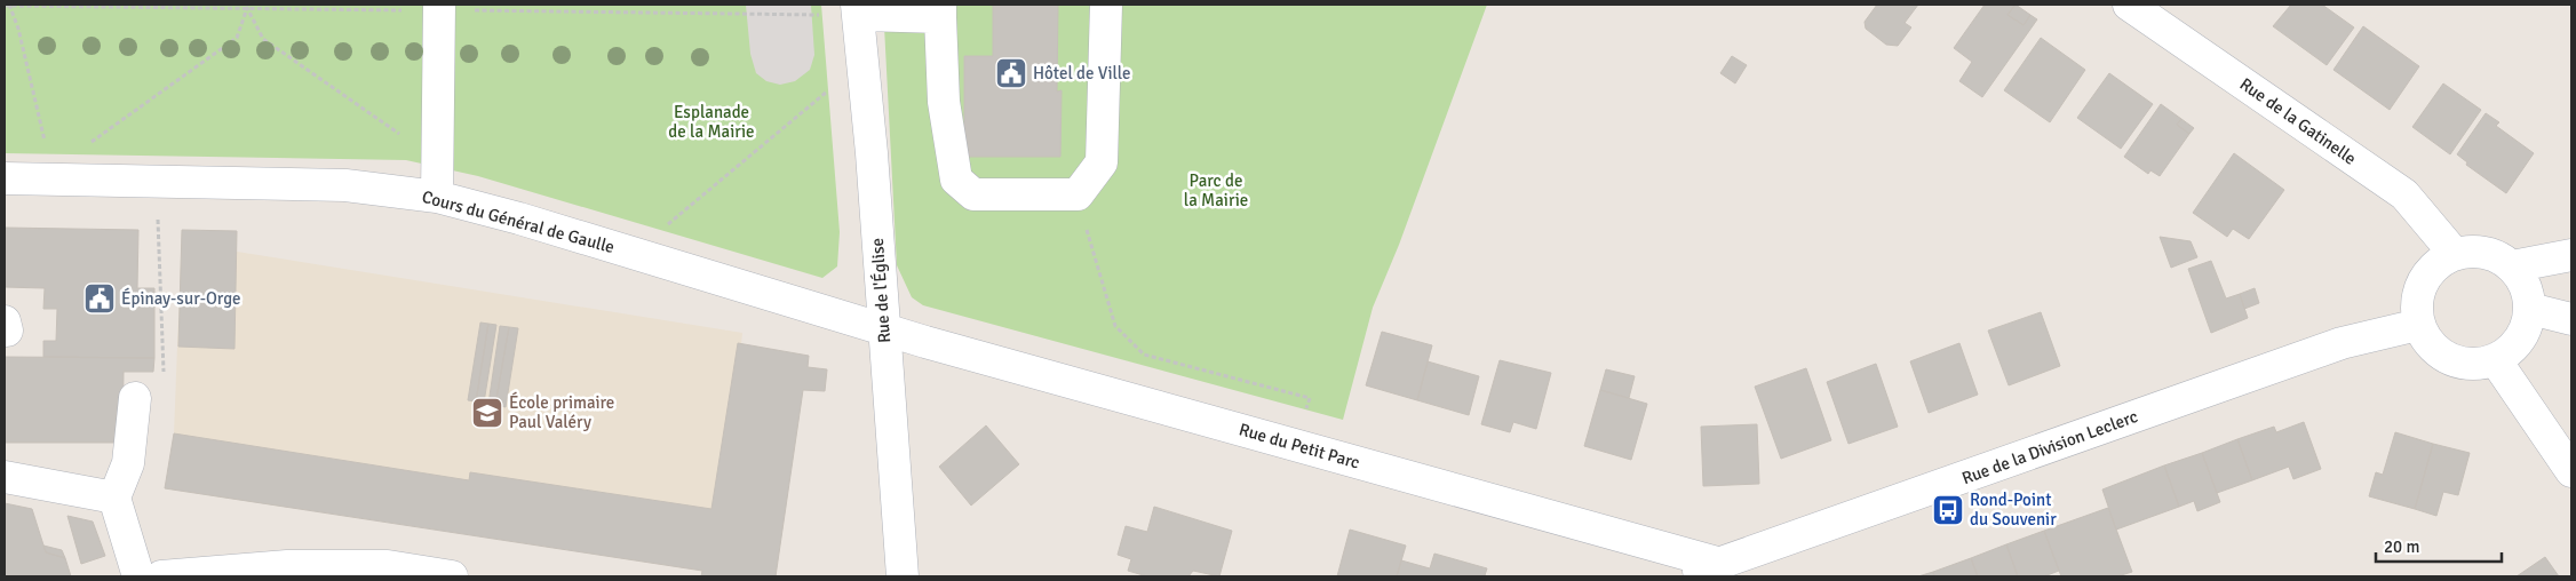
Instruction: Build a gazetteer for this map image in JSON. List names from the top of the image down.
{
  "streets": {
    "street": [
      "Rue de la Gatinelle",
      "Cours du Général de Gaulle",
      "Rue de l'Église",
      "Rue du Petit Parc",
      "Rue de la Division Leclerc"
    ]
  },
  "crossings": [
    ["Rue de la Gatinelle", "Rue de la Division Leclerc"],
    ["Cours du Général de Gaulle", "Rue de l'Église"],
    ["Cours du Général de Gaulle", "Rue du Petit Parc"],
    ["Rue de l'Église", "Rue du Petit Parc"],
    ["Rue du Petit Parc", "Rue de la Division Leclerc"]
  ],
  "parks": ["Esplanade de la Mairie", "Parc de la Mairie"],
  "places": {
    "public building": ["Hôtel de Ville", "Épinay-sur-Orge"],
    "school or university": ["École primaire Paul Valéry"],
    "bus stop": ["Rond-Point du Souvenir"]
  },
  "scale_bar": "20 m"
}
